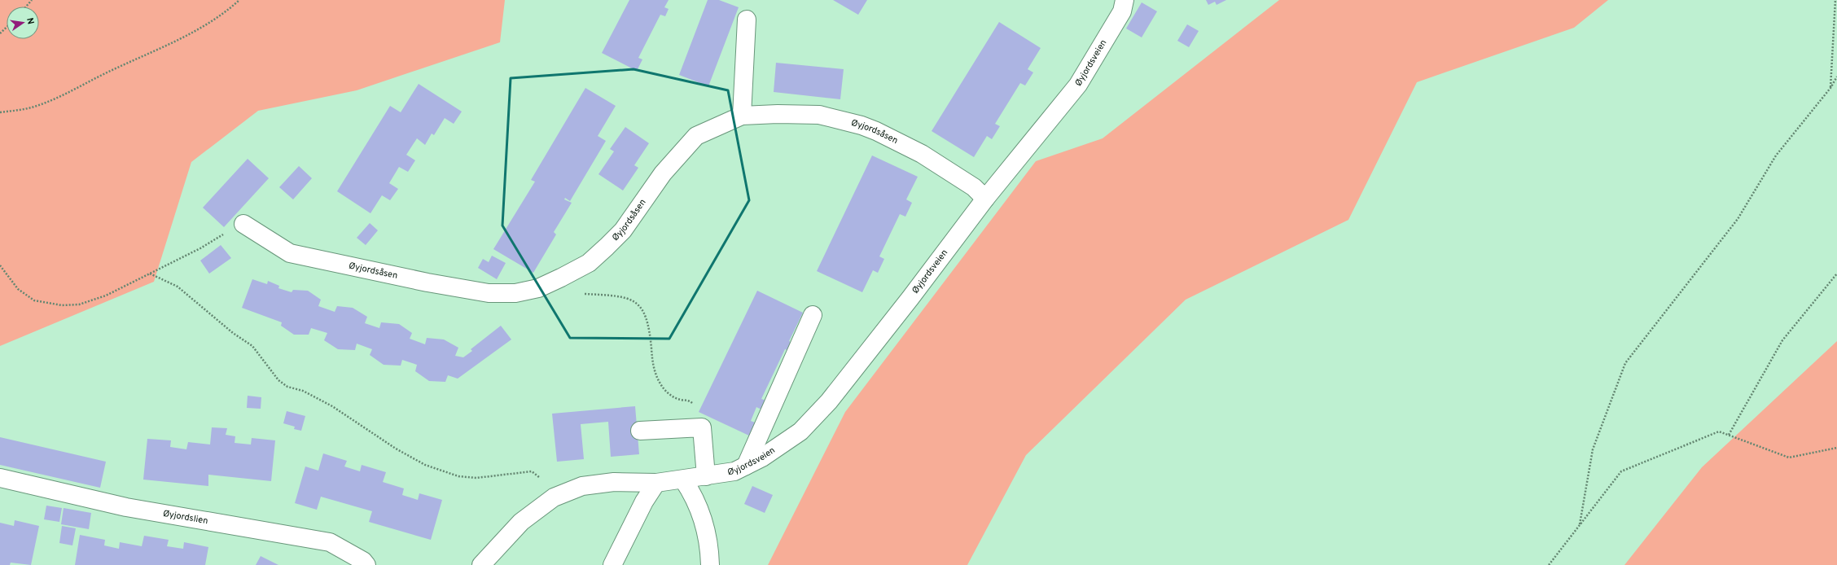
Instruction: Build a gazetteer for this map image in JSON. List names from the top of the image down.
{
  "streets": {
    "street": ["Øyjordsveien", "Øyjordsåsen", "Øyjordslien"]
  },
  "crossings": [
    ["Øyjordsveien", "Øyjordsåsen"]
  ],
  "north": "right"
}
